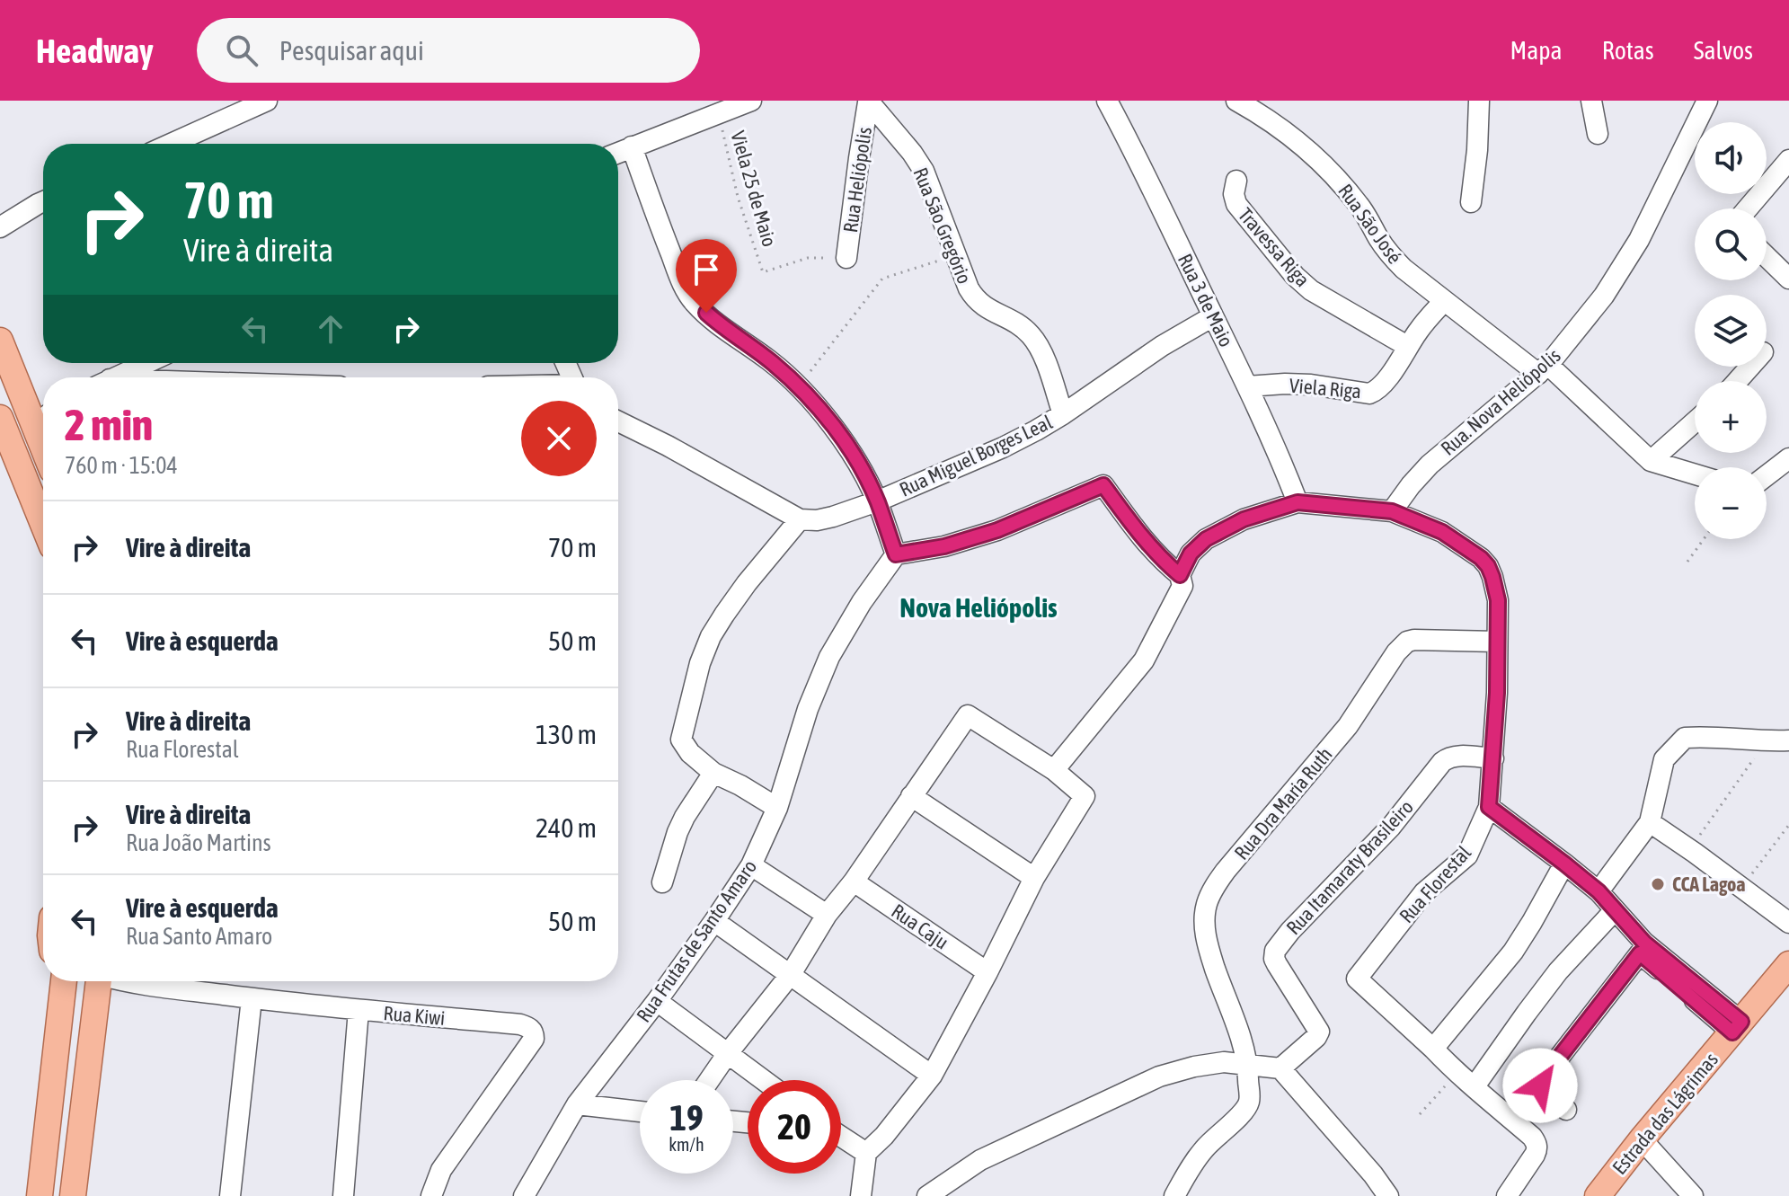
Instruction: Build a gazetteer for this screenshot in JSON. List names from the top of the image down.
{
  "streets": {
    "main road": ["Estrada das Lágrimas"],
    "street": [
      "Rua Heliópolis",
      "Rua São José",
      "Rua São Gregório",
      "Travessa Riga",
      "Rua 3 de Maio",
      "Viela Riga",
      "Rua. Nova Heliópolis",
      "Rua Miguel Borges Leal",
      "Rua Dra Maria Ruth",
      "Rua Itamaraty Brasileiro",
      "Rua Florestal",
      "Rua Caju",
      "Rua Frutas de Santo Amaro",
      "Rua Kiwi"
    ],
    "path": ["Viela 25 de Maio"]
  },
  "crossings": [
    ["Rua Heliópolis", "Viela 25 de Maio"],
    ["Rua Heliópolis", "Rua São Gregório"],
    ["Rua São José", "Viela Riga"],
    ["Rua São José", "Rua. Nova Heliópolis"],
    ["Rua São Gregório", "Rua Miguel Borges Leal"],
    ["Travessa Riga", "Viela Riga"],
    ["Rua 3 de Maio", "Viela Riga"],
    ["Rua 3 de Maio", "Rua Miguel Borges Leal"],
    ["Rua 3 de Maio", "Rua Florestal"],
    ["Rua. Nova Heliópolis", "Rua Florestal"],
    ["Rua Dra Maria Ruth", "Rua Florestal"],
    ["Rua Itamaraty Brasileiro", "Rua Florestal"]
  ],
  "districts": ["Nova Heliópolis"],
  "places": ["CCA Lagoa"],
  "page": {
    "header": "Headway",
    "search": "Pesquisar aqui",
    "nav": ["Mapa", "Rotas", "Salvos"],
    "map_buttons": ["+", "−"],
    "turn": ["70 m", "Vire à direita"],
    "heading": ["2 min", "760 m · 15:04"],
    "list": [
      {
        "name": "Vire à direita",
        "value": "70 m"
      },
      {
        "name": "Vire à esquerda",
        "value": "50 m"
      },
      {
        "name": "Vire à direita",
        "note": "Rua Florestal",
        "value": "130 m"
      },
      {
        "name": "Vire à direita",
        "note": "Rua João Martins",
        "value": "240 m"
      },
      {
        "name": "Vire à esquerda",
        "note": "Rua Santo Amaro",
        "value": "50 m"
      }
    ],
    "speed": "19 km/h",
    "limit": "20"
  }
}
